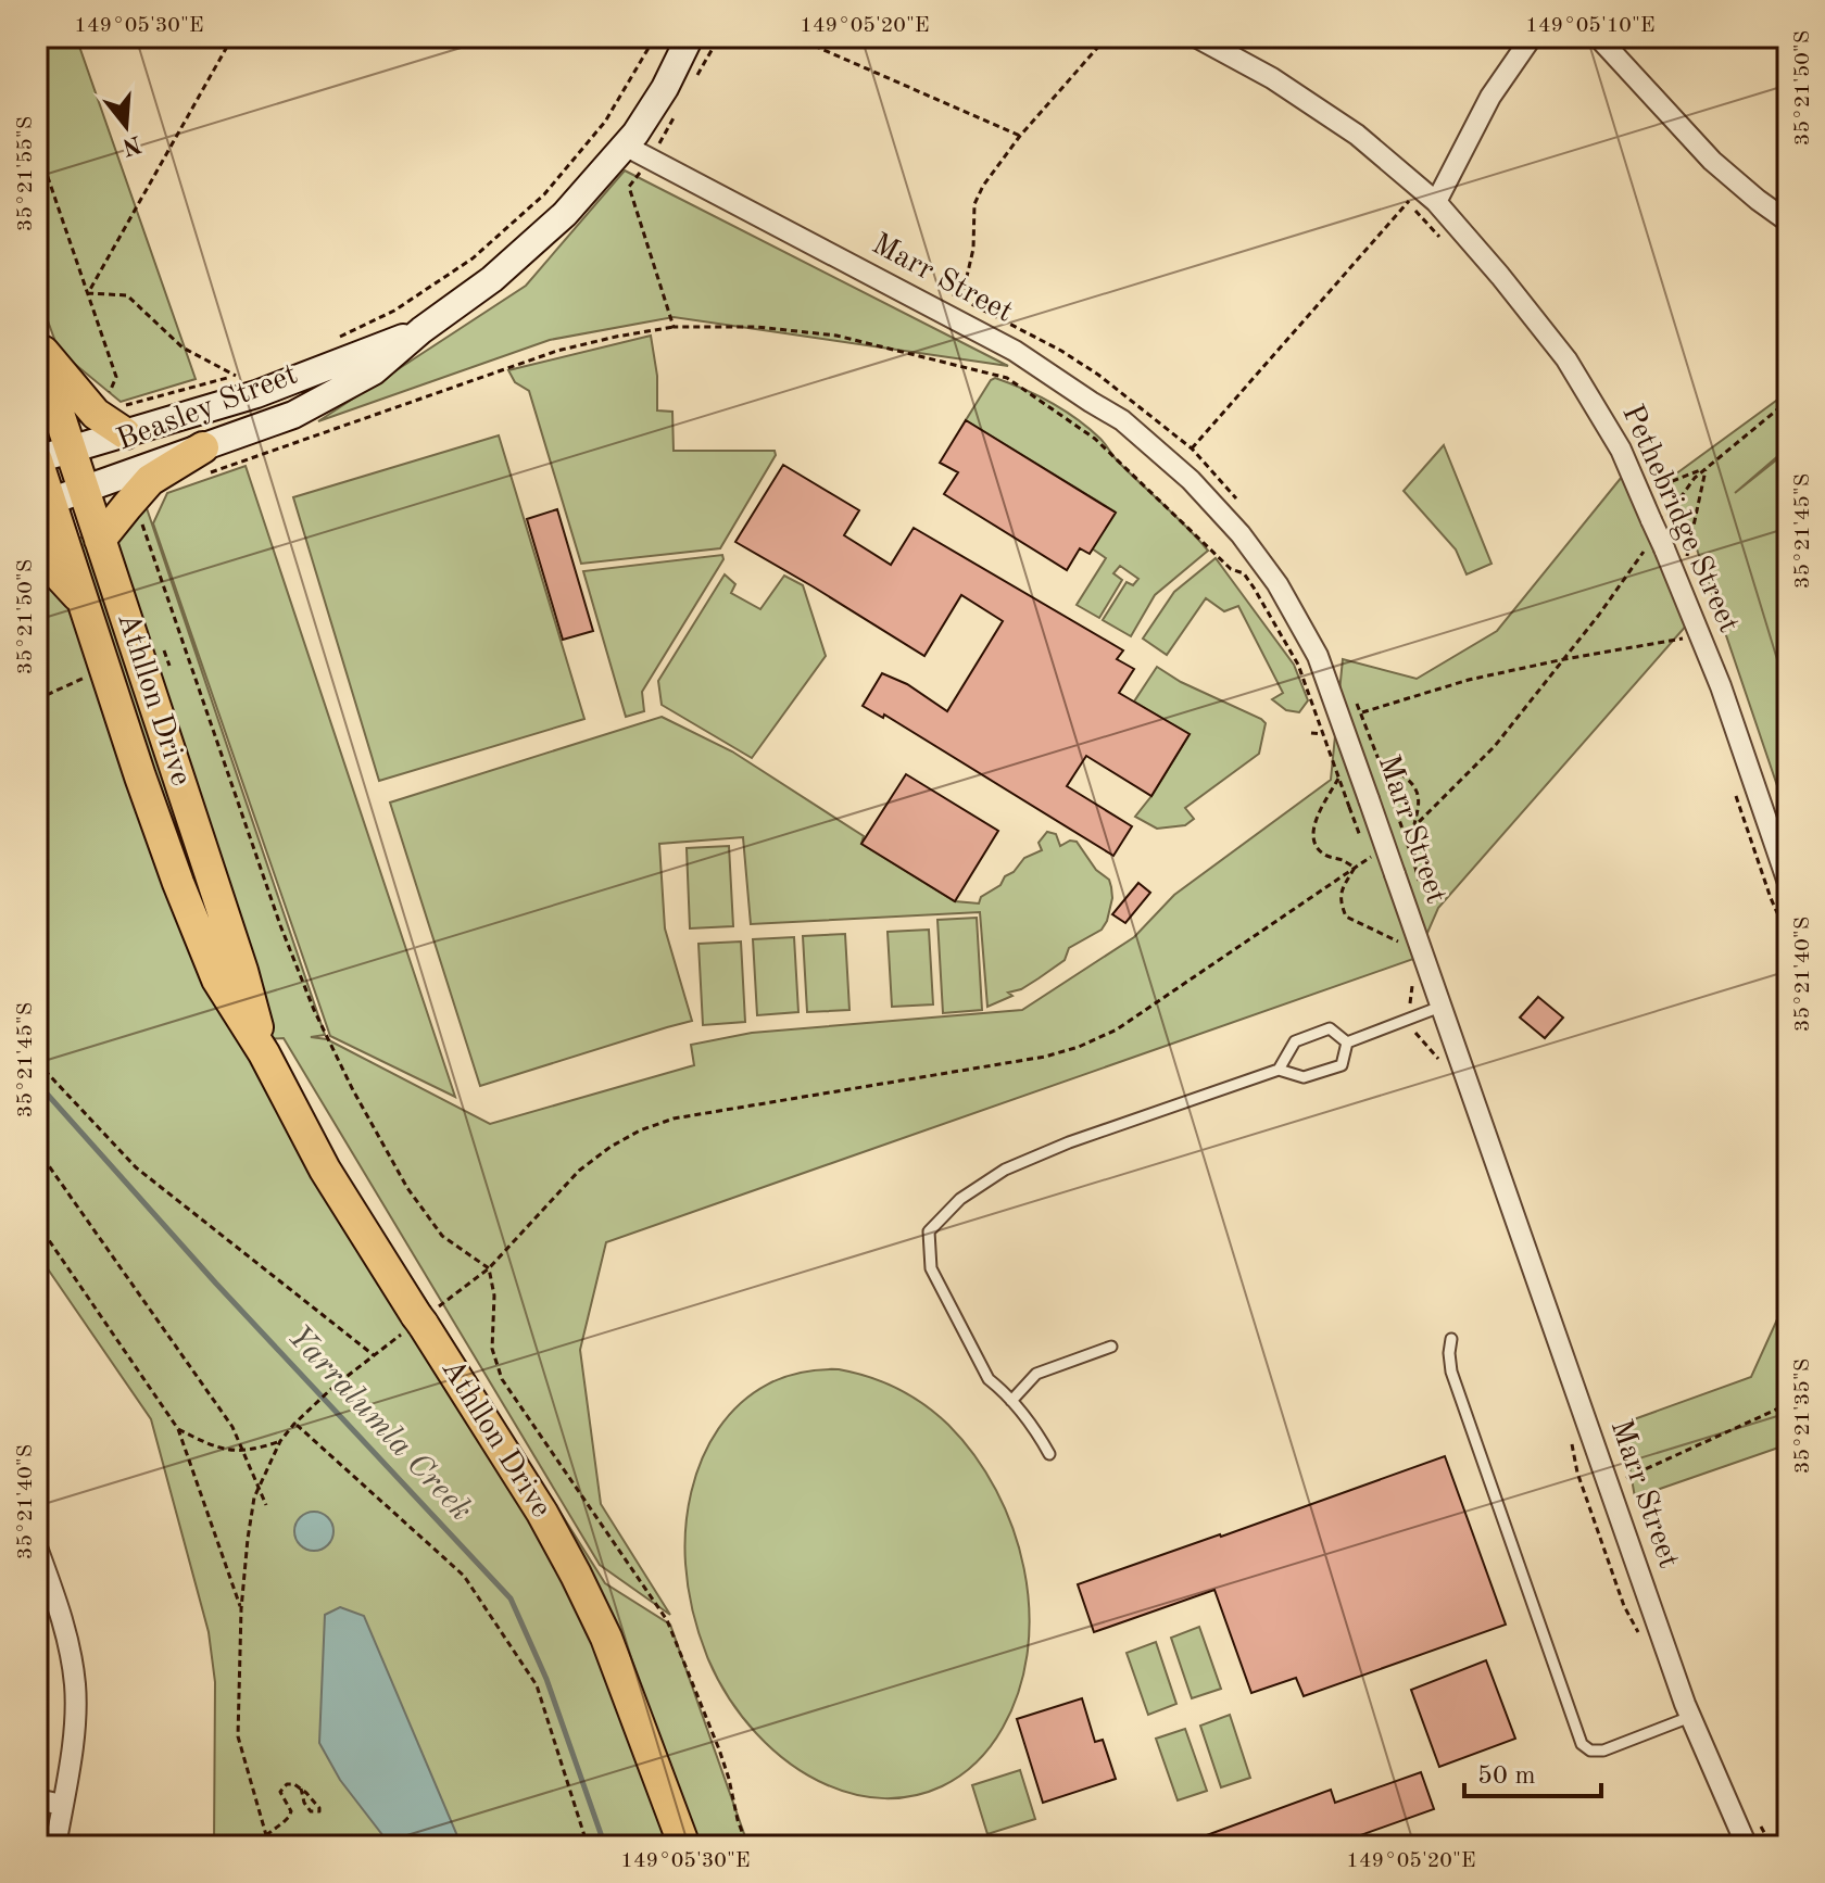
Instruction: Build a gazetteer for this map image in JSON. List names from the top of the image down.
{
  "streets": {
    "main road": ["Beasley Street", "Athllon Drive"],
    "street": ["Marr Street", "Pethebridge Street"]
  },
  "crossings": [
    ["Marr Street", "Beasley Street"],
    ["Beasley Street", "Athllon Drive"]
  ],
  "water": ["Yarralumla Creek"],
  "scale_bar": "50 m",
  "north": "bottom",
  "coordinates": [
    "149°05'30\"E",
    "149°05'20\"E",
    "149°05'10\"E",
    "35°21'50\"S",
    "35°21'55\"S",
    "35°21'45\"S",
    "35°21'40\"S",
    "35°21'35\"S"
  ]
}
